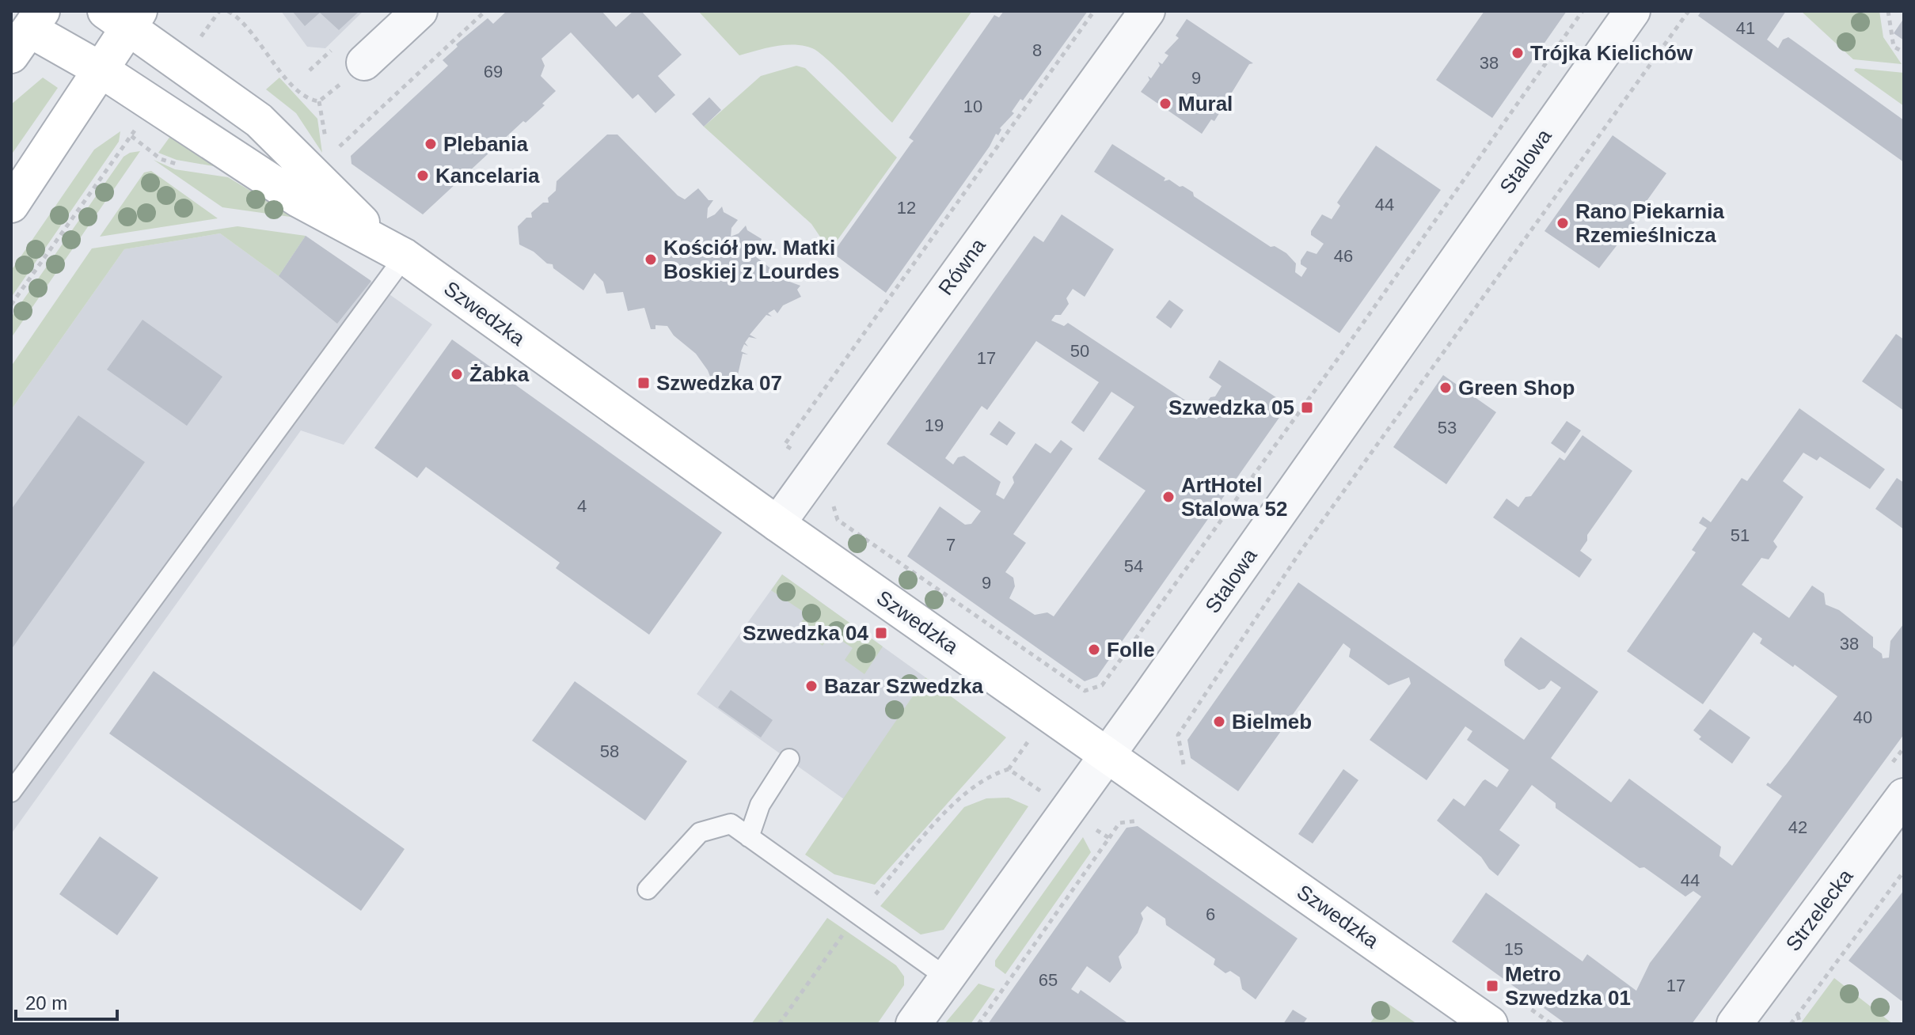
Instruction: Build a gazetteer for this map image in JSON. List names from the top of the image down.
{
  "streets": {
    "street": [
      "Stalowa",
      "Równa",
      "Szwedzka",
      "Strzelecka"
    ]
  },
  "crossings": [
    ["Stalowa", "Szwedzka"],
    ["Równa", "Szwedzka"]
  ],
  "places": {
    "other": [
      "Trójka Kielichów",
      "Mural",
      "Plebania",
      "Kancelaria",
      "Rano Piekarnia Rzemieślnicza",
      "Kościół pw. Matki Boskiej z Lourdes",
      "Żabka",
      "Green Shop",
      "ArtHotel Stalowa 52",
      "Folle",
      "Bazar Szwedzka",
      "Bielmeb"
    ],
    "transit": [
      "Szwedzka 07",
      "Szwedzka 05",
      "Szwedzka 04",
      "Metro Szwedzka 01"
    ]
  },
  "house_numbers": [
    "41",
    "8",
    "38",
    "69",
    "9",
    "10",
    "44",
    "12",
    "46",
    "50",
    "17",
    "19",
    "53",
    "4",
    "51",
    "7",
    "54",
    "9",
    "38",
    "40",
    "58",
    "42",
    "44",
    "6",
    "15",
    "65",
    "17"
  ],
  "scale_bar": "20 m"
}
